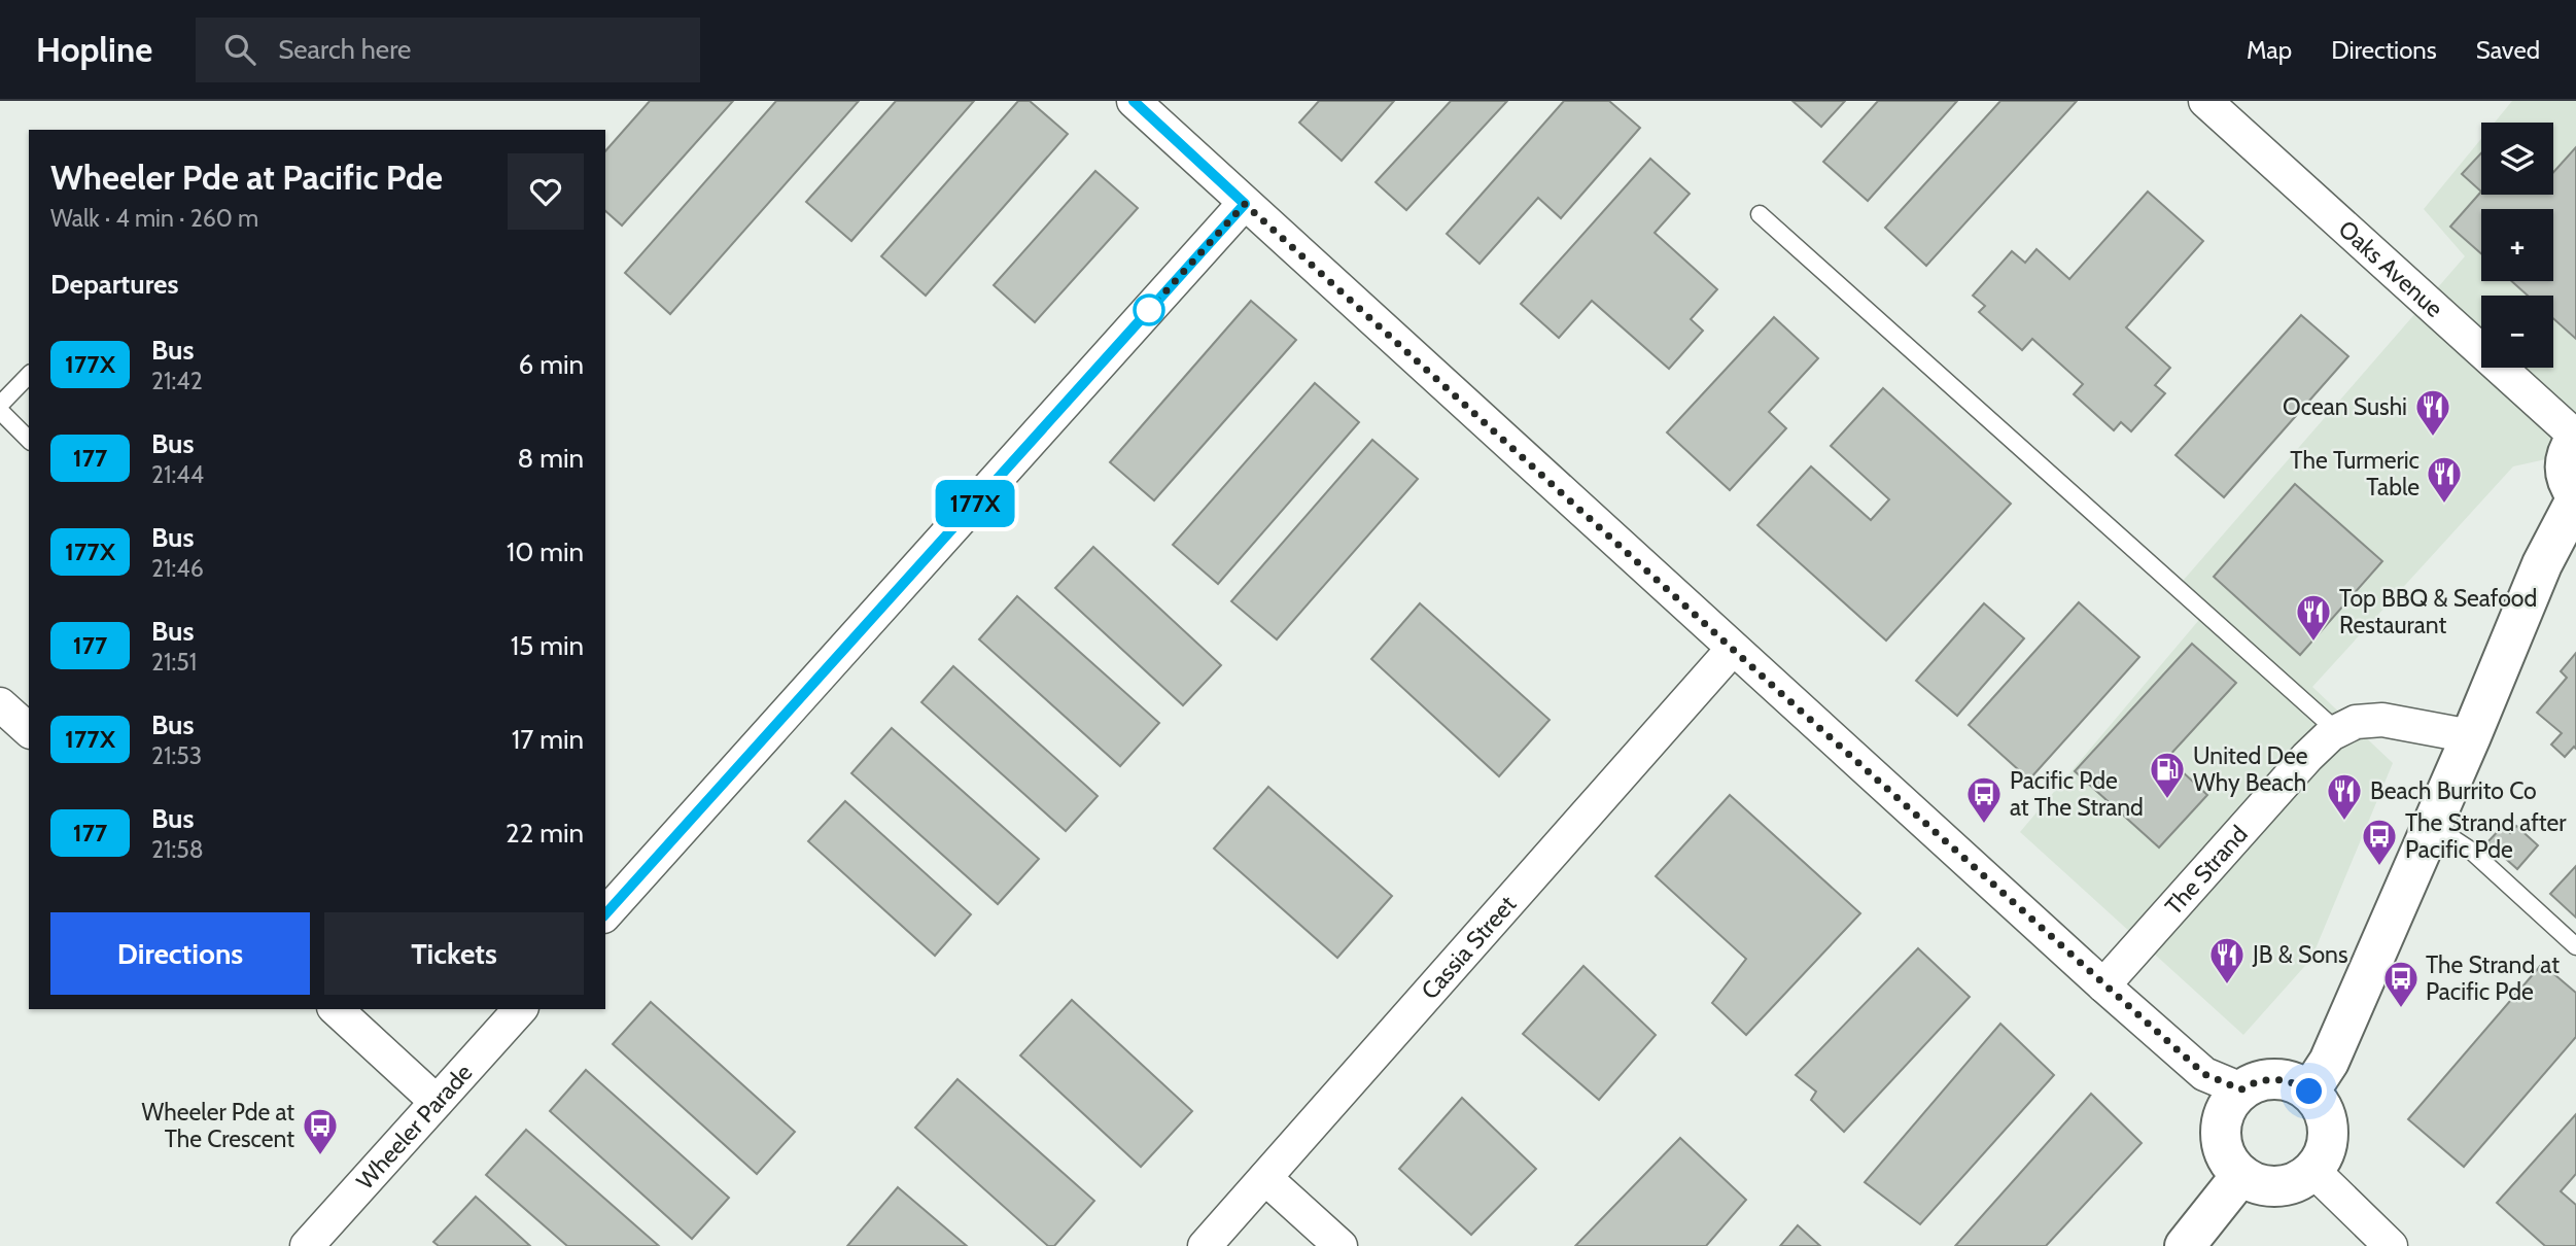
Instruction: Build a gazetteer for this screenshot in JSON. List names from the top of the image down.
{
  "streets": {
    "street": [
      "Oaks Avenue",
      "The Strand",
      "Cassia Street",
      "Wheeler Parade"
    ]
  },
  "places": {
    "restaurant": [
      "Ocean Sushi",
      "The Turmeric Table",
      "Top BBQ & Seafood Restaurant",
      "Beach Burrito Co",
      "JB & Sons"
    ],
    "fuel station": ["United Dee Why Beach"],
    "bus stop": [
      "Pacific Pde at The Strand",
      "The Strand after Pacific Pde",
      "The Strand at Pacific Pde",
      "Wheeler Pde at The Crescent"
    ]
  },
  "lines": ["bus line 177X"],
  "page": {
    "header": "Hopline",
    "search": "Search here",
    "nav": ["Map", "Directions", "Saved"],
    "on_map": "177X",
    "map_buttons": ["+", "−"],
    "heading": [
      ["Wheeler Pde at Pacific Pde", "Walk · 4 min · 260 m"],
      "Departures"
    ],
    "list": [
      {
        "mark": "177X",
        "name": "Bus",
        "note": "21:42",
        "value": "6 min"
      },
      {
        "mark": "177",
        "name": "Bus",
        "note": "21:44",
        "value": "8 min"
      },
      {
        "mark": "177X",
        "name": "Bus",
        "note": "21:46",
        "value": "10 min"
      },
      {
        "mark": "177",
        "name": "Bus",
        "note": "21:51",
        "value": "15 min"
      },
      {
        "mark": "177X",
        "name": "Bus",
        "note": "21:53",
        "value": "17 min"
      },
      {
        "mark": "177",
        "name": "Bus",
        "note": "21:58",
        "value": "22 min"
      }
    ],
    "buttons": ["Directions", "Tickets"]
  }
}
